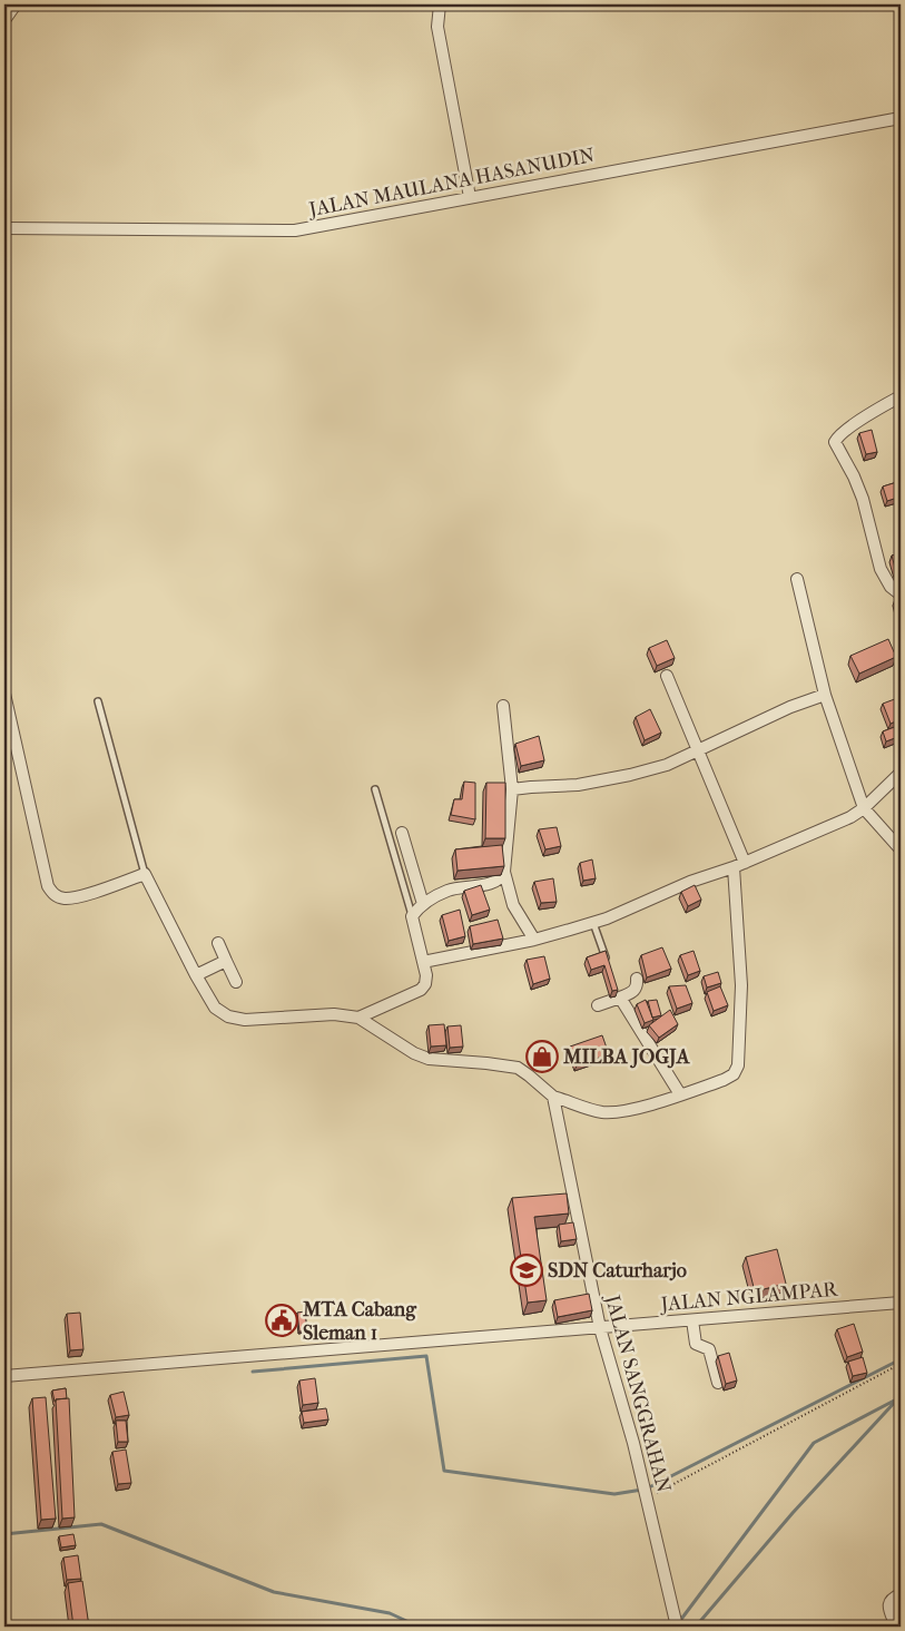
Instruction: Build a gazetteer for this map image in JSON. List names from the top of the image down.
{
  "streets": {
    "street": ["JALAN MAULANA HASANUDIN", "JALAN NGLAMPAR", "JALAN SANGGRAHAN"]
  },
  "crossings": [
    ["JALAN NGLAMPAR", "JALAN SANGGRAHAN"]
  ],
  "places": {
    "shop": ["MILBA JOGJA"],
    "school or university": ["SDN Caturharjo"],
    "public building": ["MTA Cabang Sleman 1"]
  }
}
